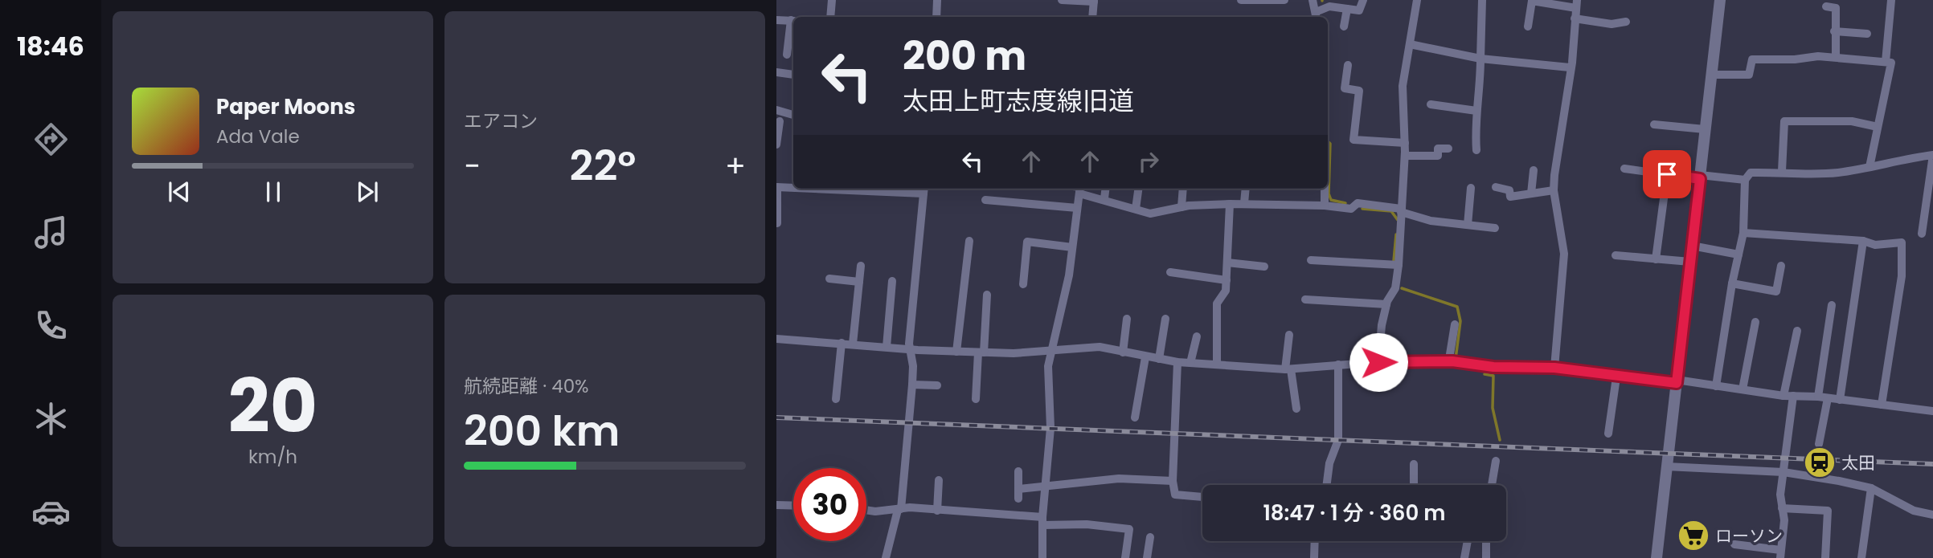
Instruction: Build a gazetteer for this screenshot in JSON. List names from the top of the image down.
{
  "places": {
    "station": ["太田"],
    "supermarket": ["ローソン"]
  },
  "page": {
    "tabs": "18:46",
    "tile": [
      "エアコン",
      ["20", "km/h"],
      ["航続距離 · 40%", "200 km"]
    ],
    "turn": ["200 m", "太田上町志度線旧道"],
    "song": ["Paper Moons", "Ada Vale"],
    "heat": ["−", "22°", "+"],
    "limit": "30",
    "trip": "18:47 · 1 分 · 360 m"
  }
}
